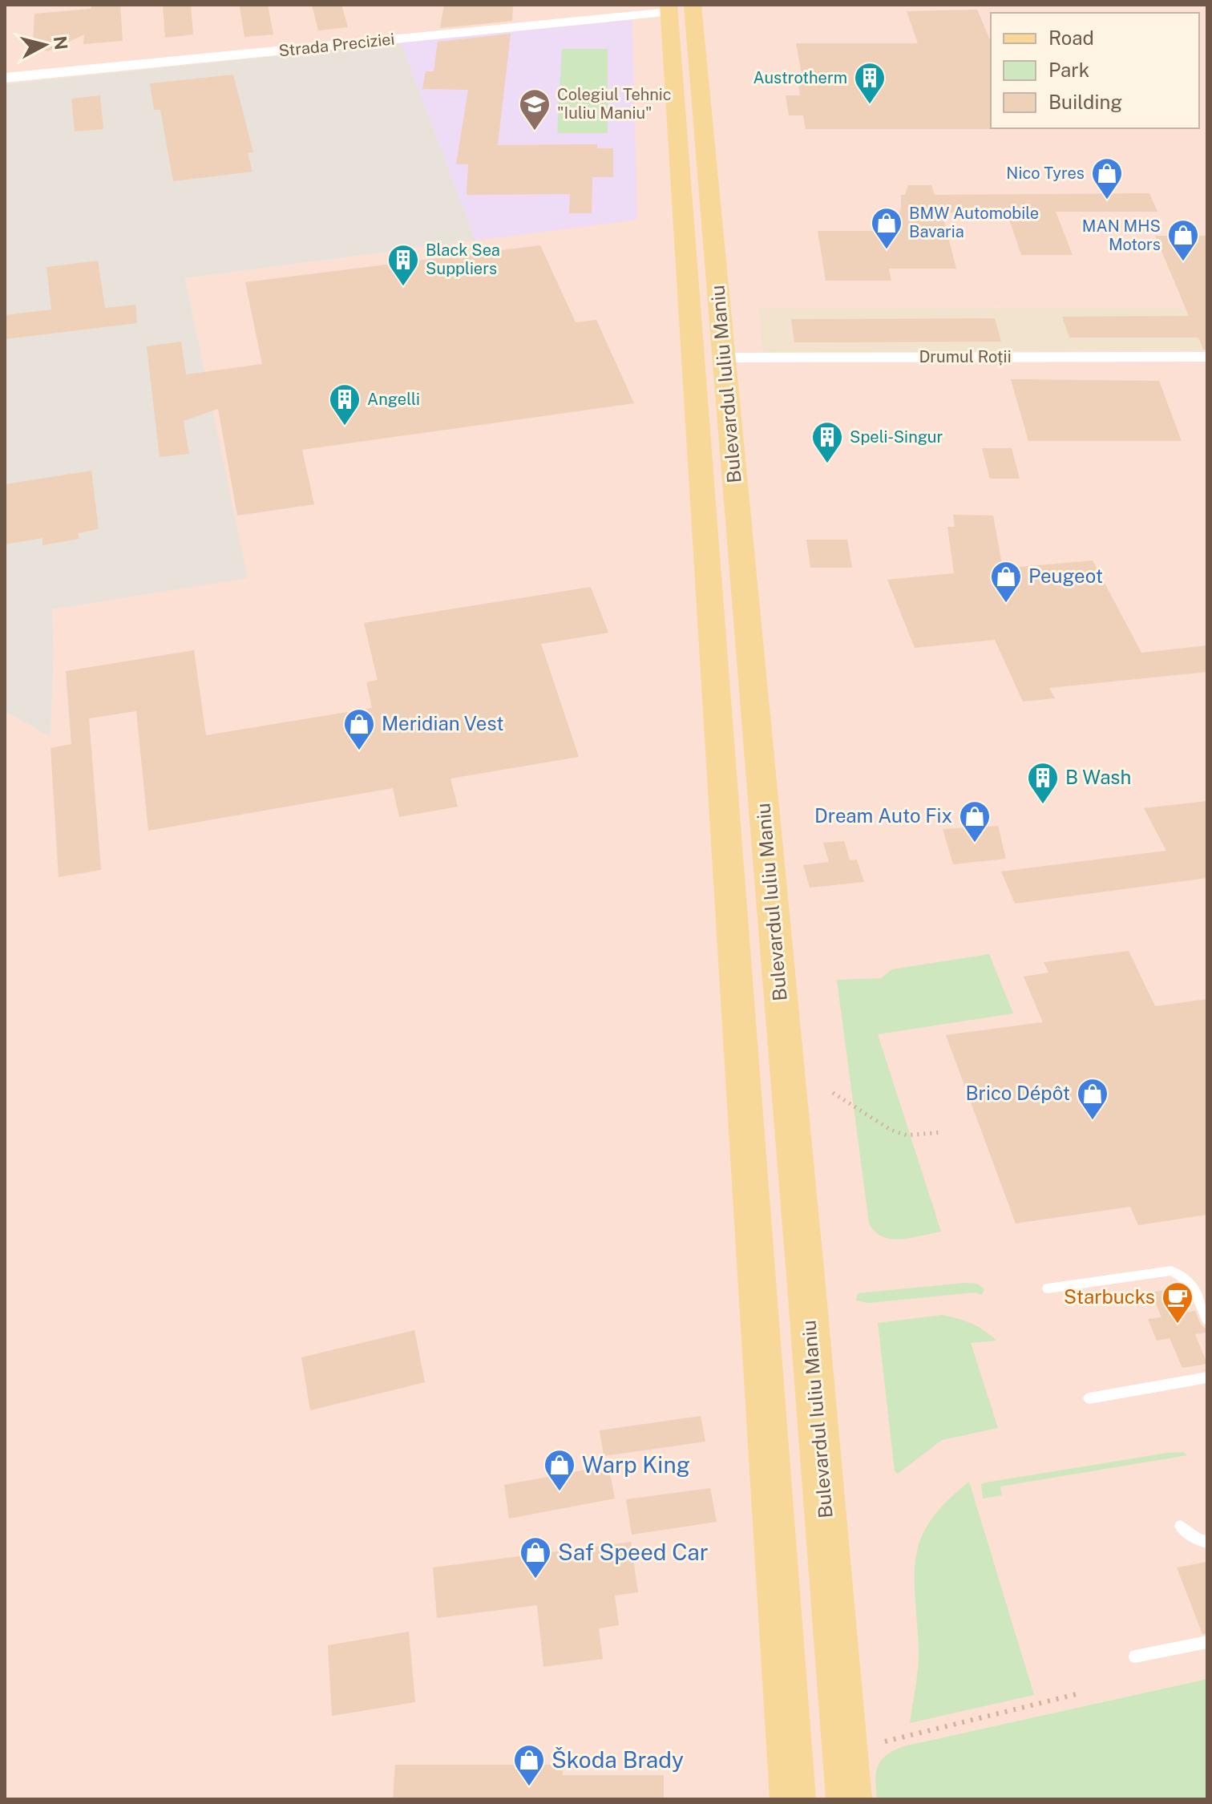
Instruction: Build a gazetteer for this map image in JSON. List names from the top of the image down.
{
  "streets": {
    "main road": ["Bulevardul Iuliu Maniu"],
    "street": ["Strada Preciziei", "Drumul Roții"]
  },
  "crossings": [
    ["Strada Preciziei", "Bulevardul Iuliu Maniu"],
    ["Drumul Roții", "Bulevardul Iuliu Maniu"]
  ],
  "places": {
    "building": [
      "Austrotherm",
      "Black Sea Suppliers",
      "Angelli",
      "Speli-Singur",
      "B Wash"
    ],
    "school or university": ["Colegiul Tehnic \"Iuliu Maniu\""],
    "shop": [
      "Nico Tyres",
      "BMW Automobile Bavaria",
      "MAN MHS Motors",
      "Peugeot",
      "Meridian Vest",
      "Dream Auto Fix",
      "Brico Dépôt",
      "Warp King",
      "Saf Speed Car",
      "Škoda Brady"
    ],
    "cafe": ["Starbucks"]
  },
  "legend": ["Road", "Park", "Building"],
  "north": "right"
}
